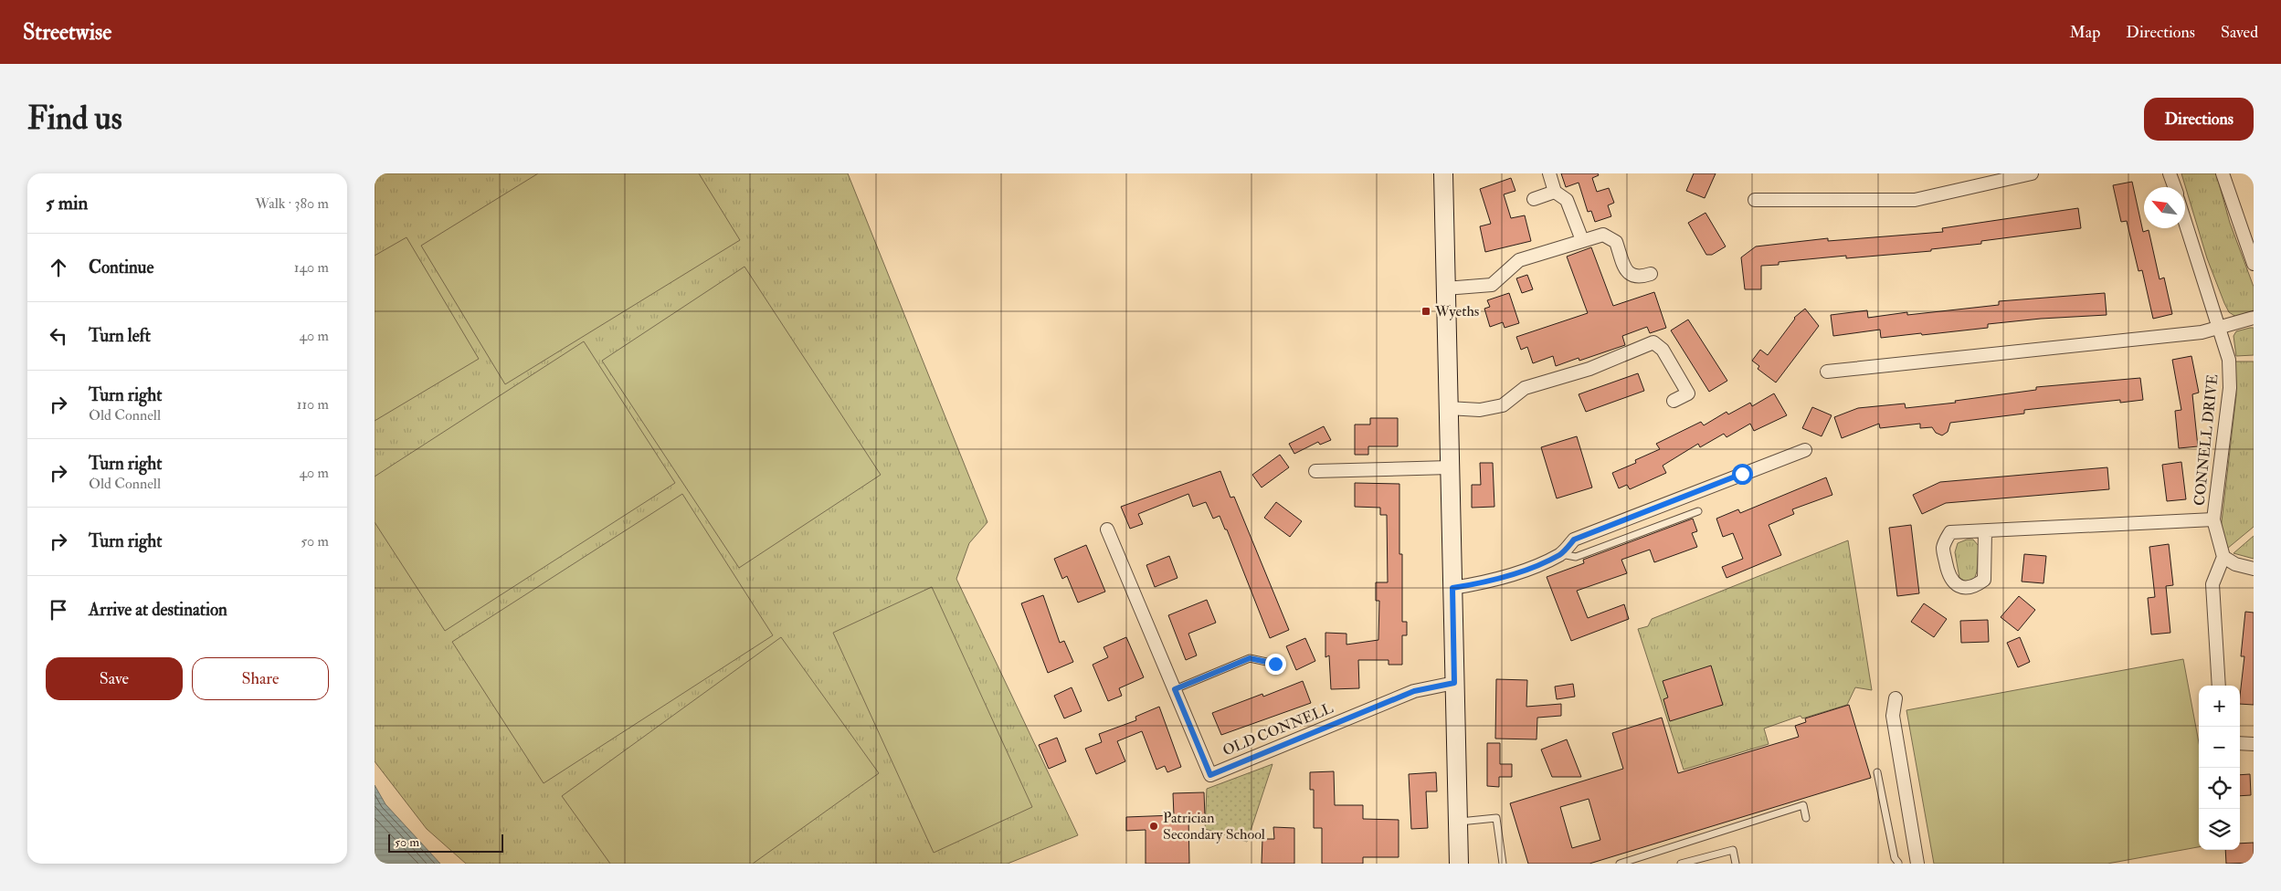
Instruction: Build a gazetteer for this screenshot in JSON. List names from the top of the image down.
{
  "streets": {
    "street": ["CONNELL DRIVE", "OLD CONNELL"]
  },
  "places": {
    "transit": ["Wyeths"],
    "other": ["Patrician Secondary School"]
  },
  "scale_bar": "50 m",
  "north": "top left",
  "page": {
    "header": "Streetwise",
    "nav": ["Map", "Directions", "Saved"],
    "buttons": [
      "Directions",
      ["Save", "Share"]
    ],
    "title": "Find us",
    "heading": ["5 min", "Walk · 380 m"],
    "list": [
      ["Continue", "140 m"],
      ["Turn left", "40 m"],
      ["Turn right", "Old Connell", "110 m"],
      ["Turn right", "Old Connell", "40 m"],
      ["Turn right", "50 m"],
      "Arrive at destination"
    ],
    "map_buttons": ["+", "−"],
    "scale": "50 m"
  }
}
